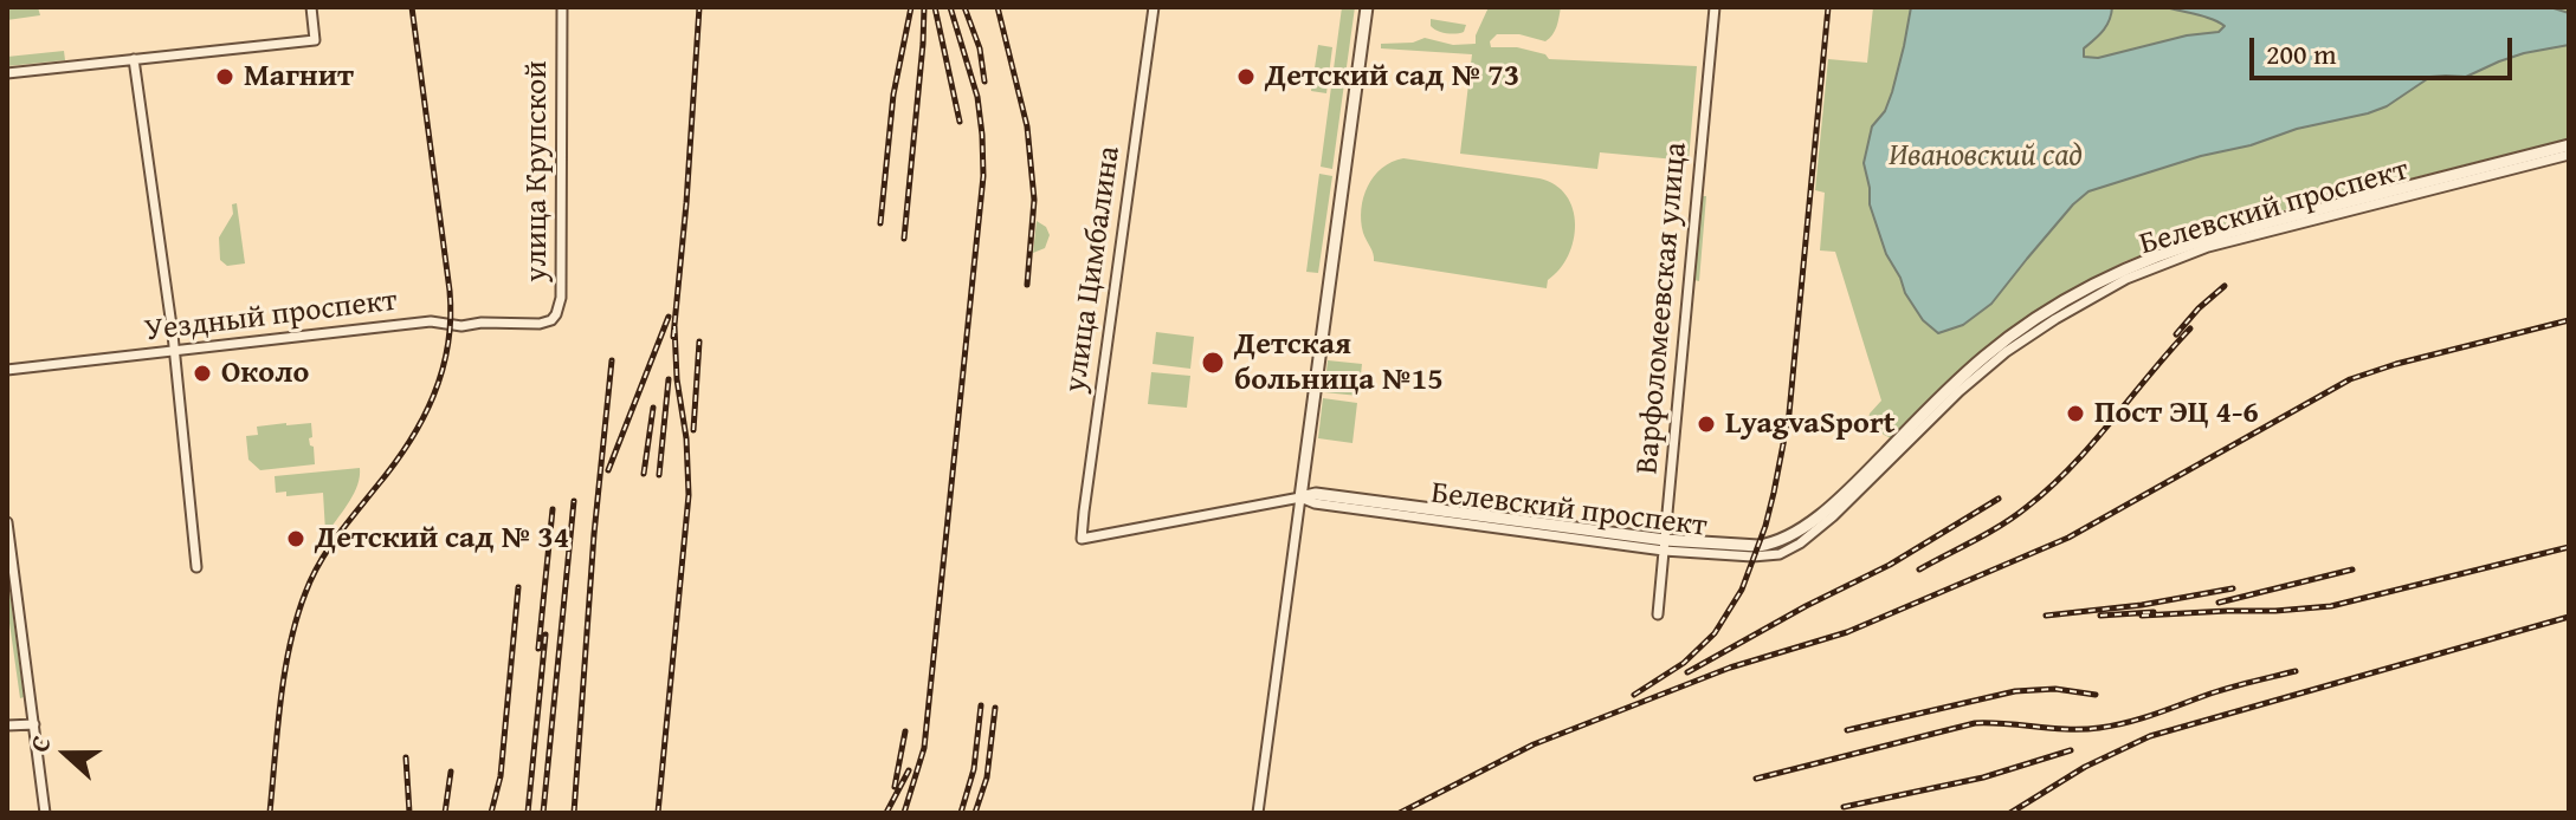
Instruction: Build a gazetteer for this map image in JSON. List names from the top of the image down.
{
  "streets": {
    "street": [
      "улица Крупской",
      "Белевский проспект",
      "улица Цимбалина",
      "Варфоломеевская улица",
      "Уездный проспект"
    ]
  },
  "crossings": [
    ["улица Крупской", "Уездный проспект"],
    ["Белевский проспект", "улица Цимбалина"],
    ["Белевский проспект", "Варфоломеевская улица"]
  ],
  "parks": ["Ивановский сад"],
  "places": [
    "Магнит",
    "Детский сад № 73",
    "Детская больница №15",
    "Около",
    "Пост ЭЦ 4-6",
    "LyagvaSport",
    "Детский сад № 34"
  ],
  "scale_bar": "200 m",
  "north": "left"
}
